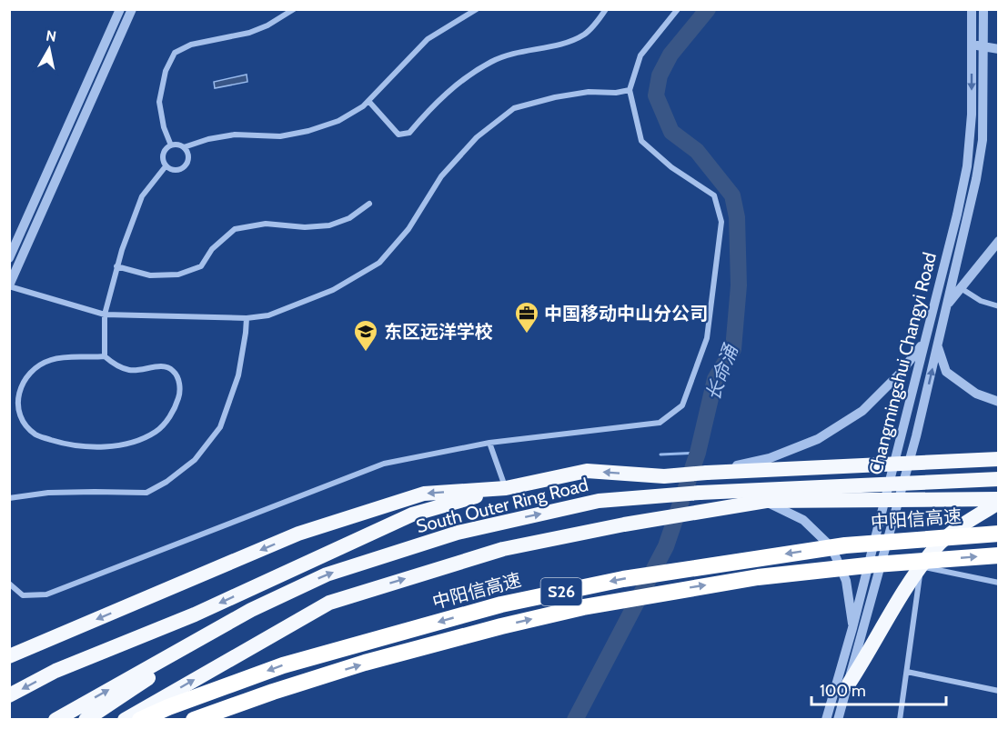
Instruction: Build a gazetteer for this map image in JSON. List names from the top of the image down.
{
  "streets": {
    "highway": ["South Outer Ring Road", "中阳信高速", "S26"],
    "street": ["Changmingshui Changyi Road"]
  },
  "water": ["长命涌"],
  "places": {
    "office": ["中国移动中山分公司"],
    "school or university": ["东区远洋学校"]
  },
  "scale_bar": "100 m",
  "north": "top"
}
